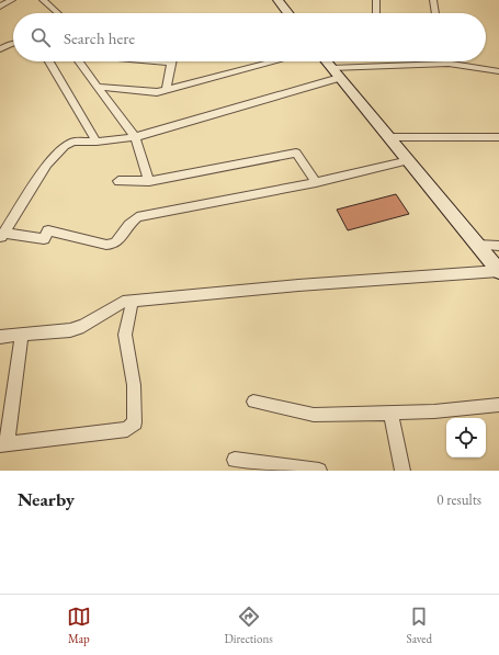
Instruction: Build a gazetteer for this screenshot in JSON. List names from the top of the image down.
{
  "page": {
    "search": "Search here",
    "heading": ["Nearby", "0 results"],
    "nav": ["Map", "Directions", "Saved"]
  }
}
